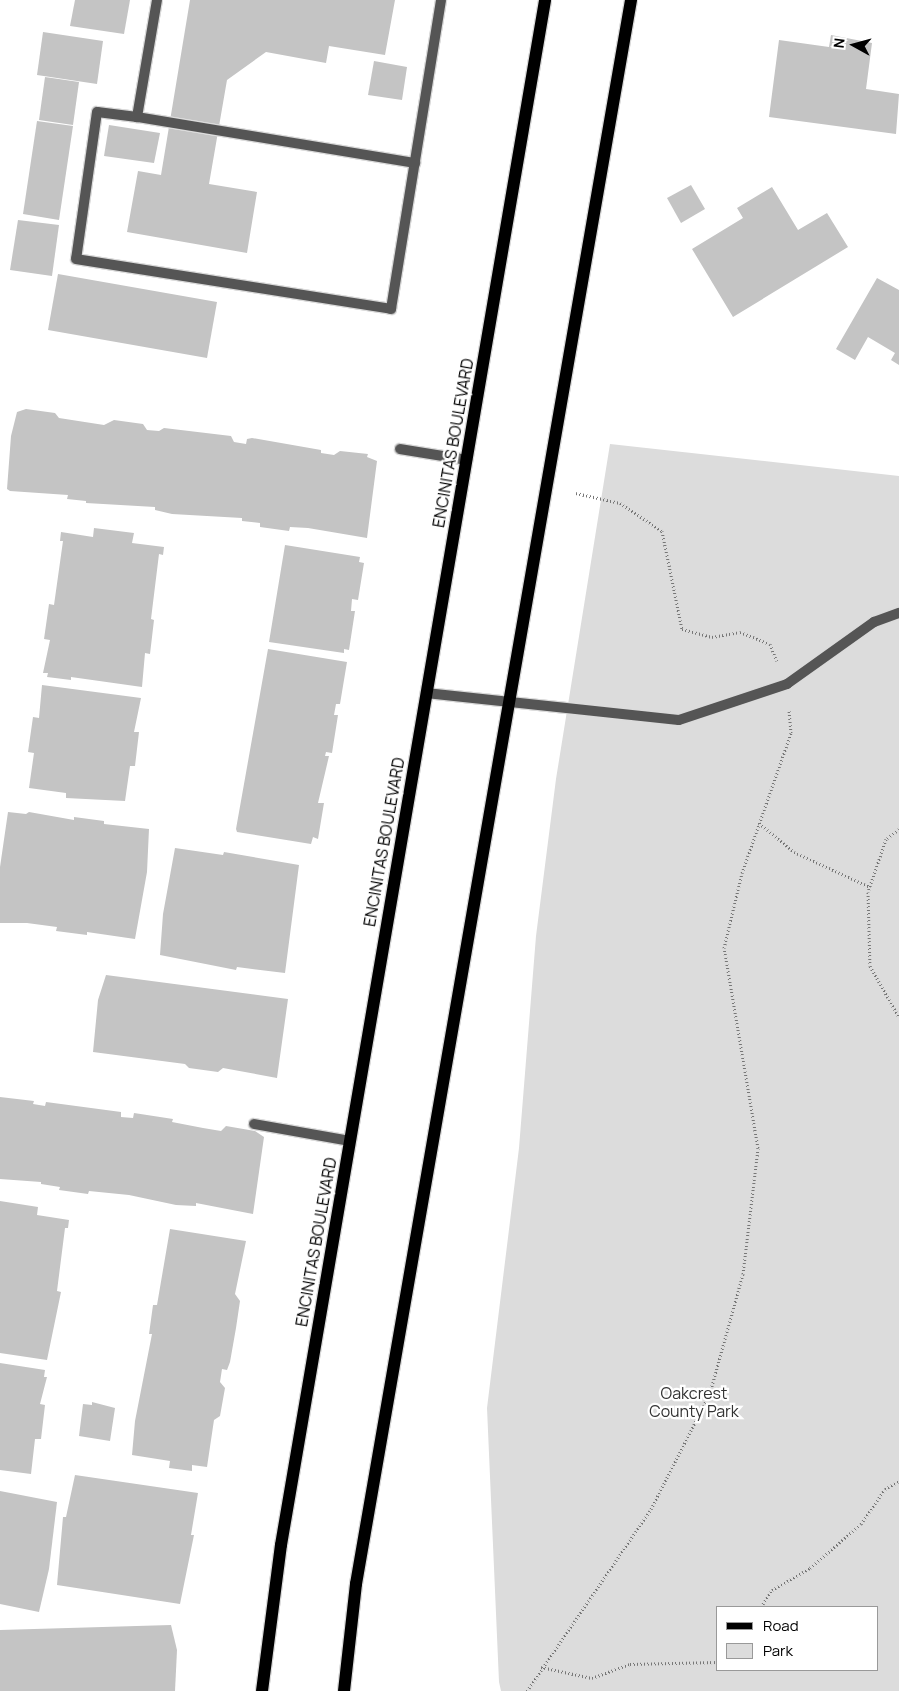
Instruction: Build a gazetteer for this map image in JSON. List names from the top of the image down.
{
  "streets": {
    "main road": ["ENCINITAS BOULEVARD"]
  },
  "parks": ["Oakcrest County Park"],
  "legend": ["Road", "Park"],
  "north": "left"
}
